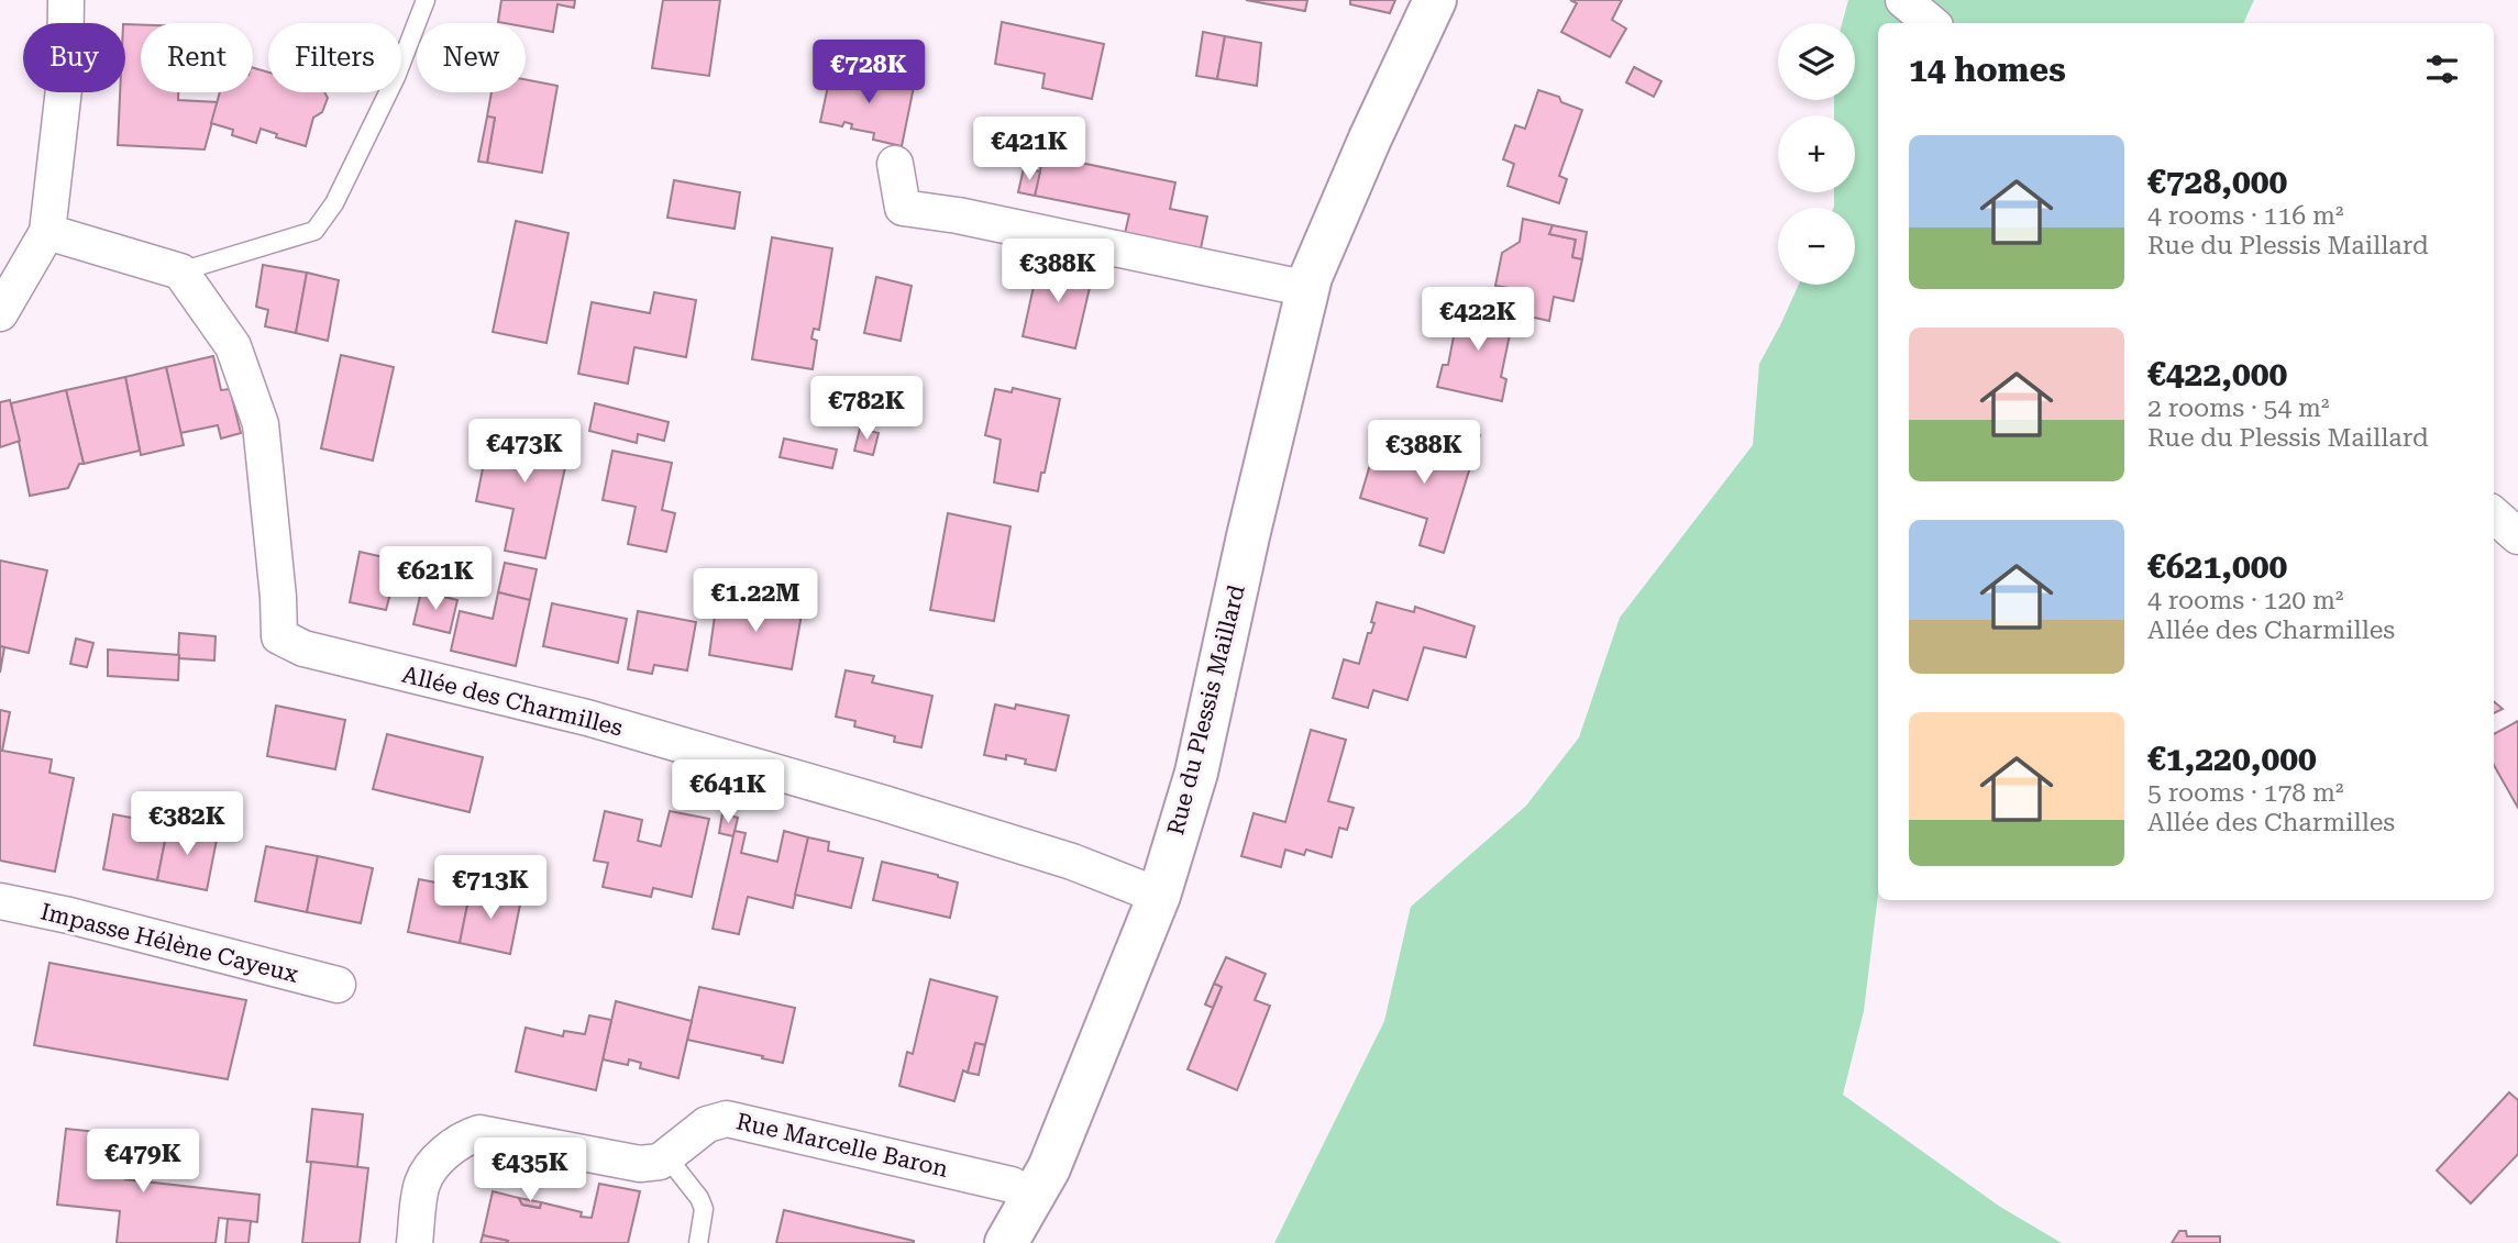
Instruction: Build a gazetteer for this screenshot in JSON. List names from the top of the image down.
{
  "streets": {
    "street": [
      "Allée des Charmilles",
      "Rue du Plessis Maillard",
      "Impasse Hélène Cayeux",
      "Rue Marcelle Baron"
    ]
  },
  "crossings": [
    ["Allée des Charmilles", "Rue du Plessis Maillard"],
    ["Rue du Plessis Maillard", "Rue Marcelle Baron"]
  ],
  "page": {
    "map_buttons": ["+", "−"],
    "chip": [
      "Buy",
      "Rent",
      "Filters",
      "New"
    ],
    "heading": "14 homes",
    "price": [
      "€728K",
      "€421K",
      "€388K",
      "€422K",
      "€782K",
      "€473K",
      "€388K",
      "€621K",
      "€1.22M",
      "€641K",
      "€382K",
      "€713K",
      "€479K",
      "€435K"
    ],
    "list": [
      {
        "name": "€728,000",
        "note": "4 rooms · 116 m² · Rue du Plessis Maillard"
      },
      {
        "name": "€422,000",
        "note": "2 rooms · 54 m² · Rue du Plessis Maillard"
      },
      {
        "name": "€621,000",
        "note": "4 rooms · 120 m² · Allée des Charmilles"
      },
      {
        "name": "€1,220,000",
        "note": "5 rooms · 178 m² · Allée des Charmilles"
      }
    ]
  }
}
